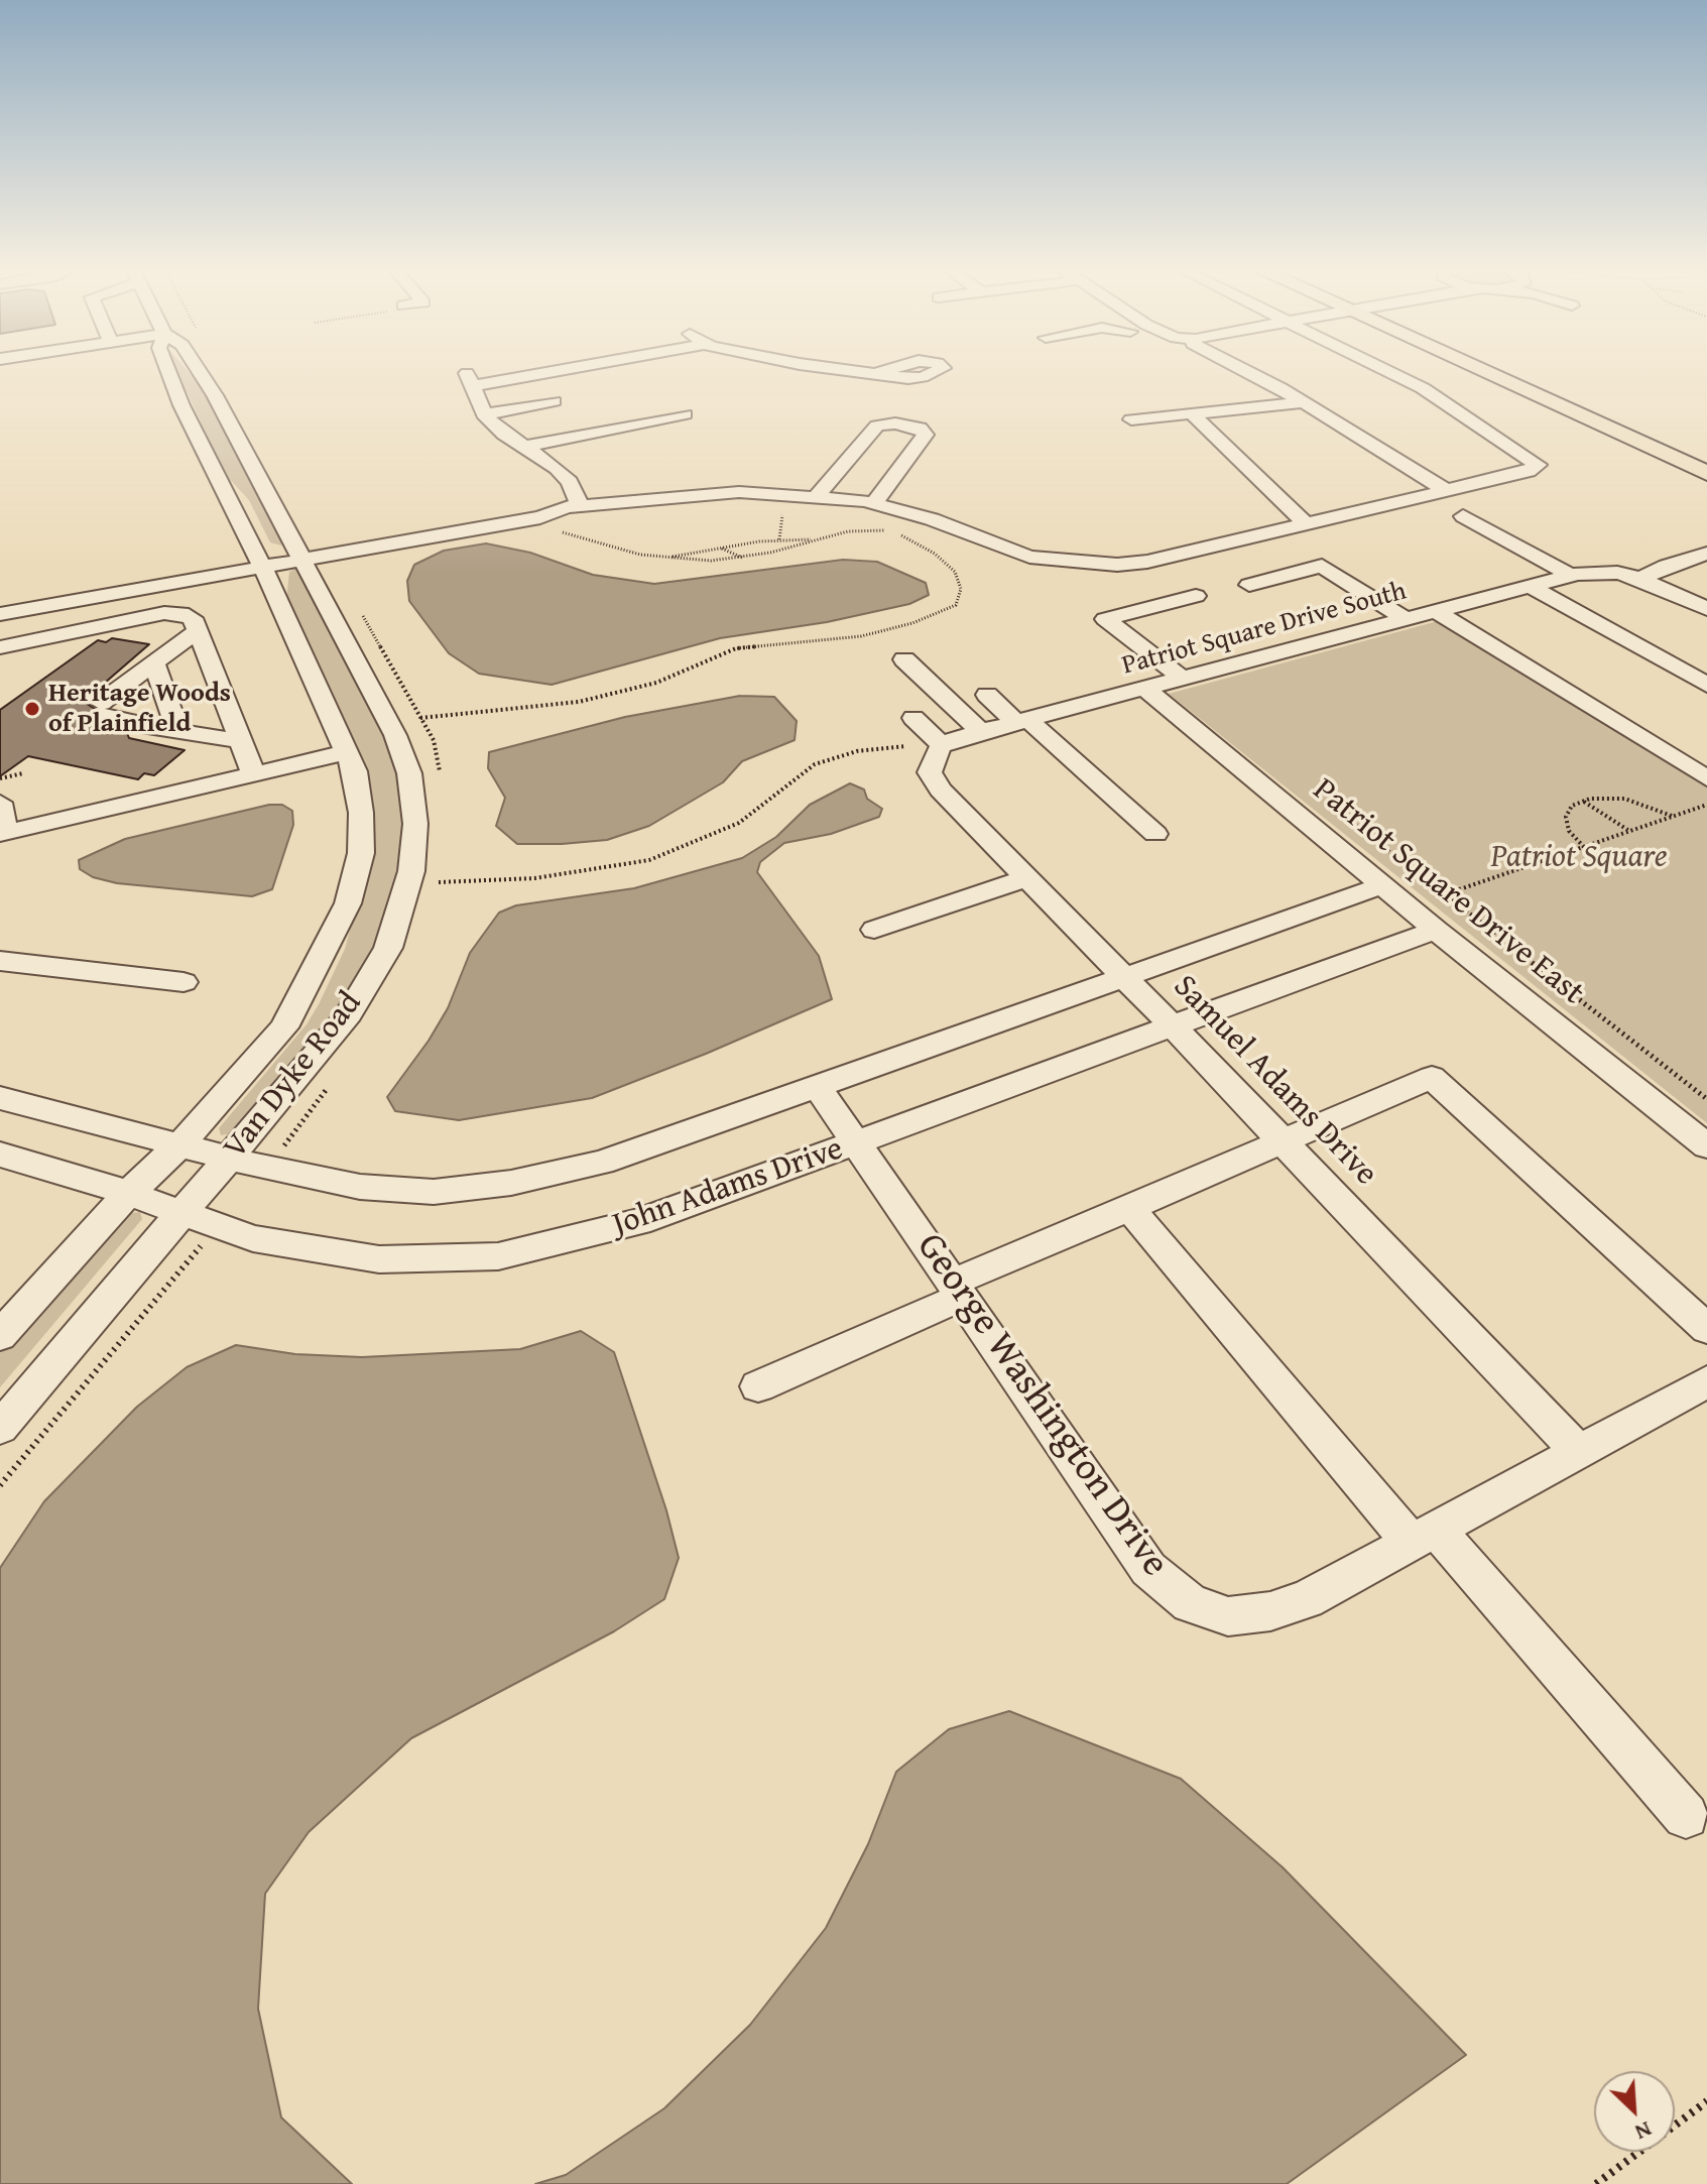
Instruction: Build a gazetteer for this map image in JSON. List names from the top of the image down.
{
  "streets": {
    "street": [
      "Patriot Square Drive South",
      "Patriot Square Drive East",
      "Van Dyke Road",
      "Samuel Adams Drive",
      "John Adams Drive",
      "George Washington Drive"
    ]
  },
  "crossings": [
    ["Patriot Square Drive South", "Patriot Square Drive East"],
    ["Patriot Square Drive South", "Samuel Adams Drive"],
    ["Patriot Square Drive East", "John Adams Drive"],
    ["Van Dyke Road", "John Adams Drive"],
    ["Samuel Adams Drive", "John Adams Drive"],
    ["Samuel Adams Drive", "George Washington Drive"],
    ["John Adams Drive", "George Washington Drive"]
  ],
  "parks": ["Patriot Square"],
  "places": ["Heritage Woods of Plainfield"],
  "north": "bottom right"
}
